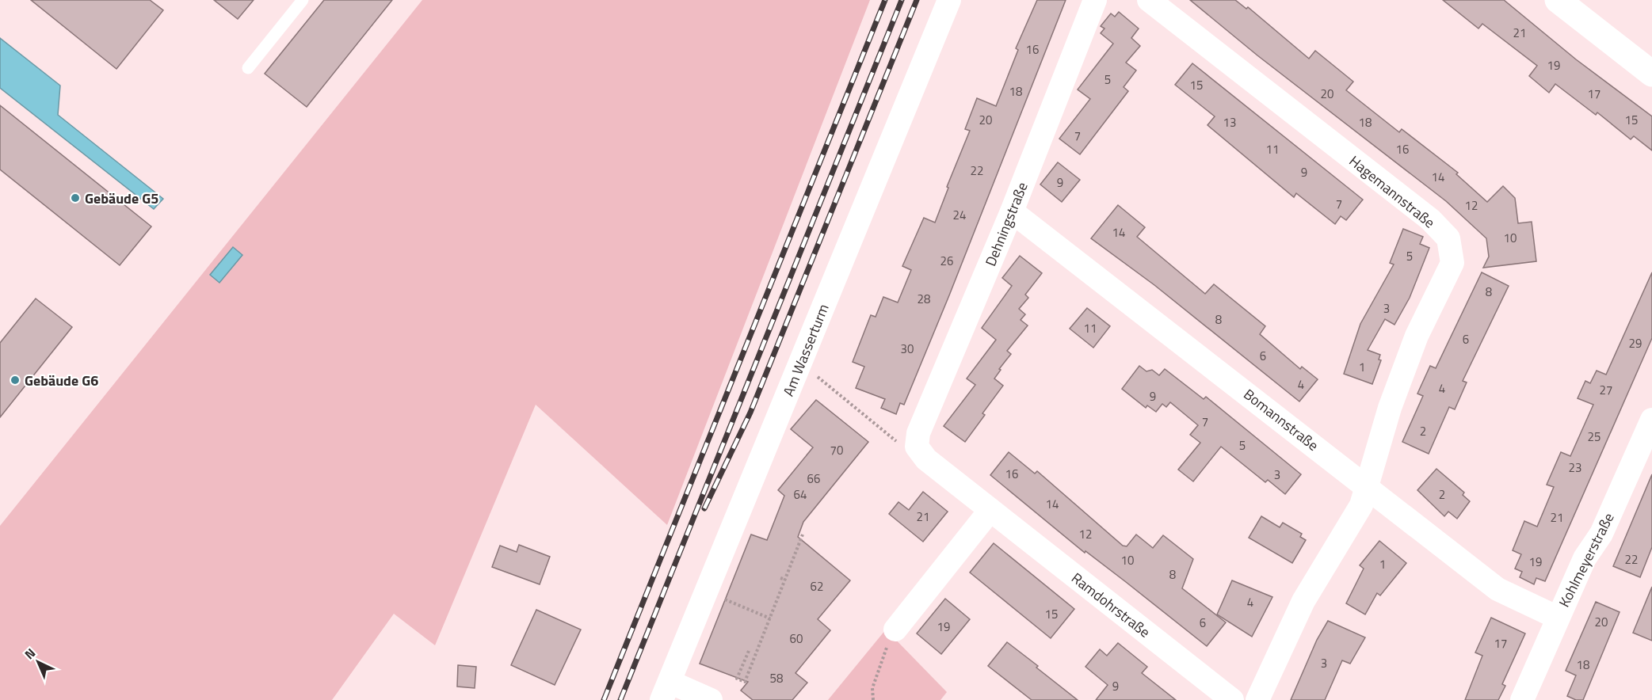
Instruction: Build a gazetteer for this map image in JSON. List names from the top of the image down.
{
  "streets": {
    "street": [
      "Hagemannstraße",
      "Dehningstraße",
      "Am Wasserturm",
      "Bomannstraße",
      "Kohlmeyerstraße",
      "Ramdohrstraße"
    ]
  },
  "crossings": [
    ["Hagemannstraße", "Bomannstraße"],
    ["Dehningstraße", "Bomannstraße"],
    ["Dehningstraße", "Ramdohrstraße"],
    ["Bomannstraße", "Kohlmeyerstraße"]
  ],
  "places": ["Gebäude G5", "Gebäude G6"],
  "house_numbers": [
    "21",
    "16",
    "19",
    "5",
    "15",
    "18",
    "20",
    "17",
    "20",
    "15",
    "13",
    "18",
    "7",
    "11",
    "16",
    "22",
    "9",
    "14",
    "9",
    "7",
    "12",
    "24",
    "14",
    "10",
    "5",
    "26",
    "8",
    "28",
    "3",
    "8",
    "11",
    "6",
    "29",
    "30",
    "6",
    "1",
    "4",
    "4",
    "27",
    "9",
    "7",
    "2",
    "25",
    "5",
    "70",
    "23",
    "16",
    "3",
    "66",
    "64",
    "2",
    "14",
    "21",
    "21",
    "12",
    "22",
    "10",
    "19",
    "1",
    "8",
    "62",
    "4",
    "15",
    "20",
    "6",
    "19",
    "60",
    "17",
    "3",
    "18",
    "58",
    "9"
  ],
  "north": "top left"
}
